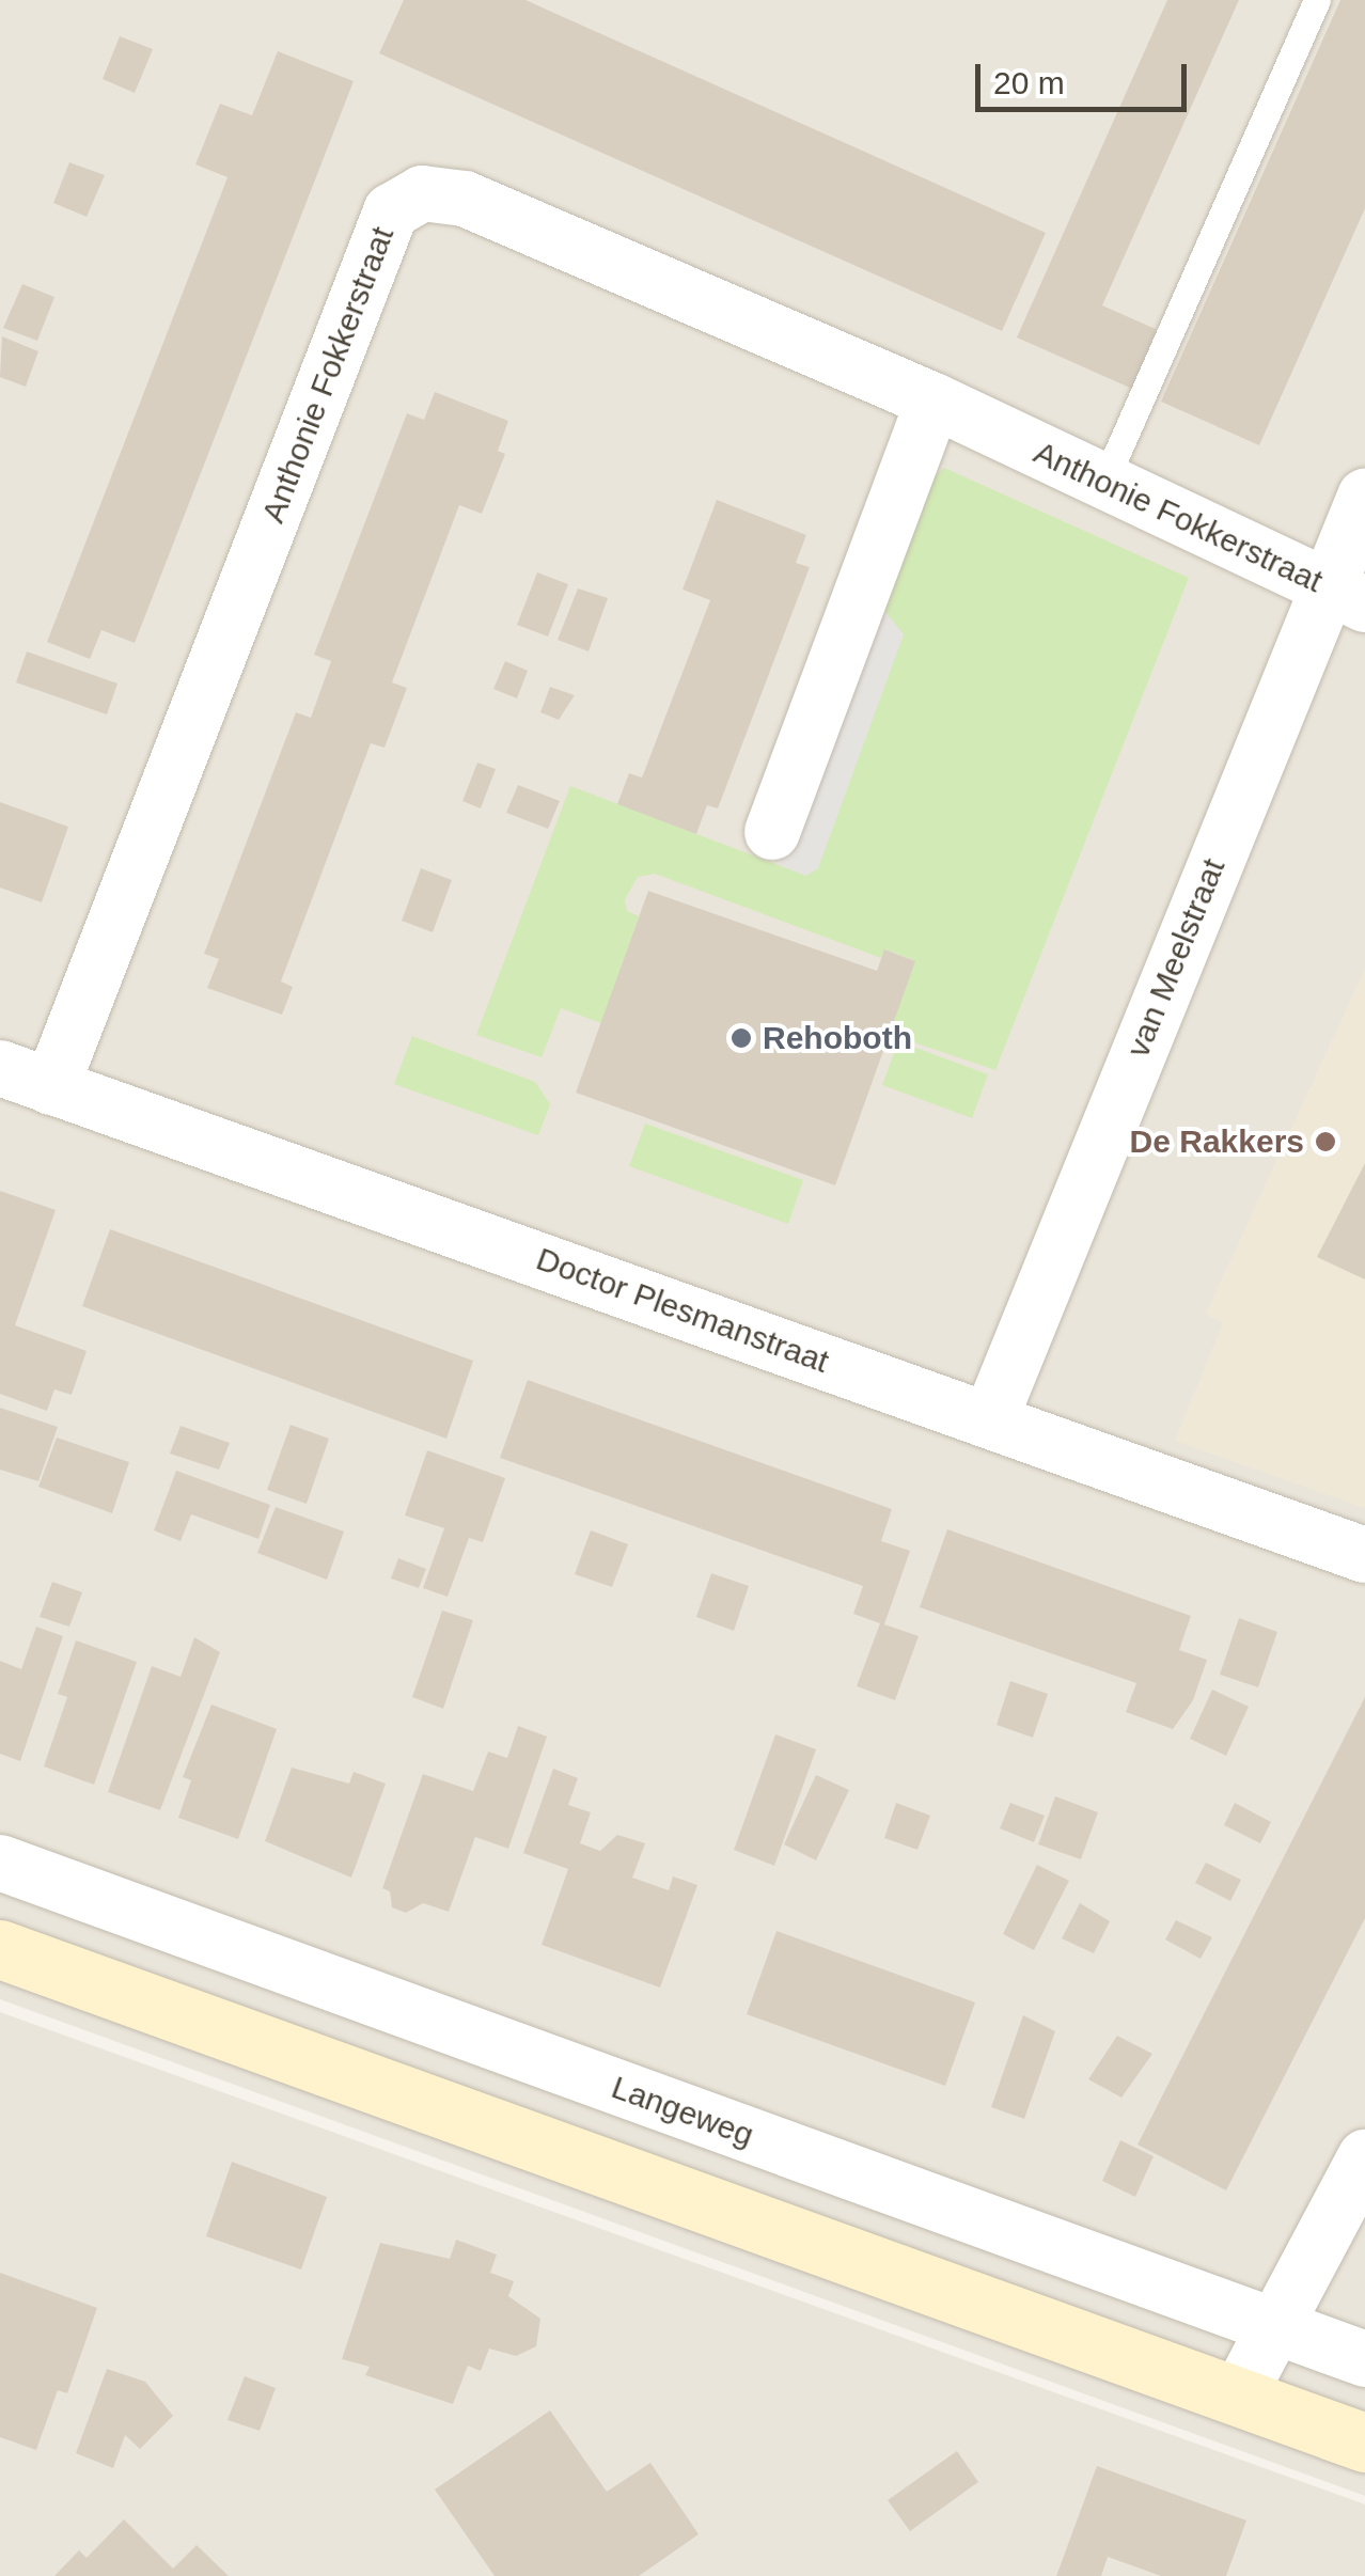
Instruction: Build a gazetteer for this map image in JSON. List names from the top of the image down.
{
  "streets": {
    "street": [
      "Anthonie Fokkerstraat",
      "van Meelstraat",
      "Doctor Plesmanstraat",
      "Langeweg"
    ]
  },
  "crossings": [
    ["Anthonie Fokkerstraat", "van Meelstraat"],
    ["Anthonie Fokkerstraat", "Doctor Plesmanstraat"],
    ["van Meelstraat", "Doctor Plesmanstraat"]
  ],
  "places": ["Rehoboth", "De Rakkers"],
  "scale_bar": "20 m"
}
